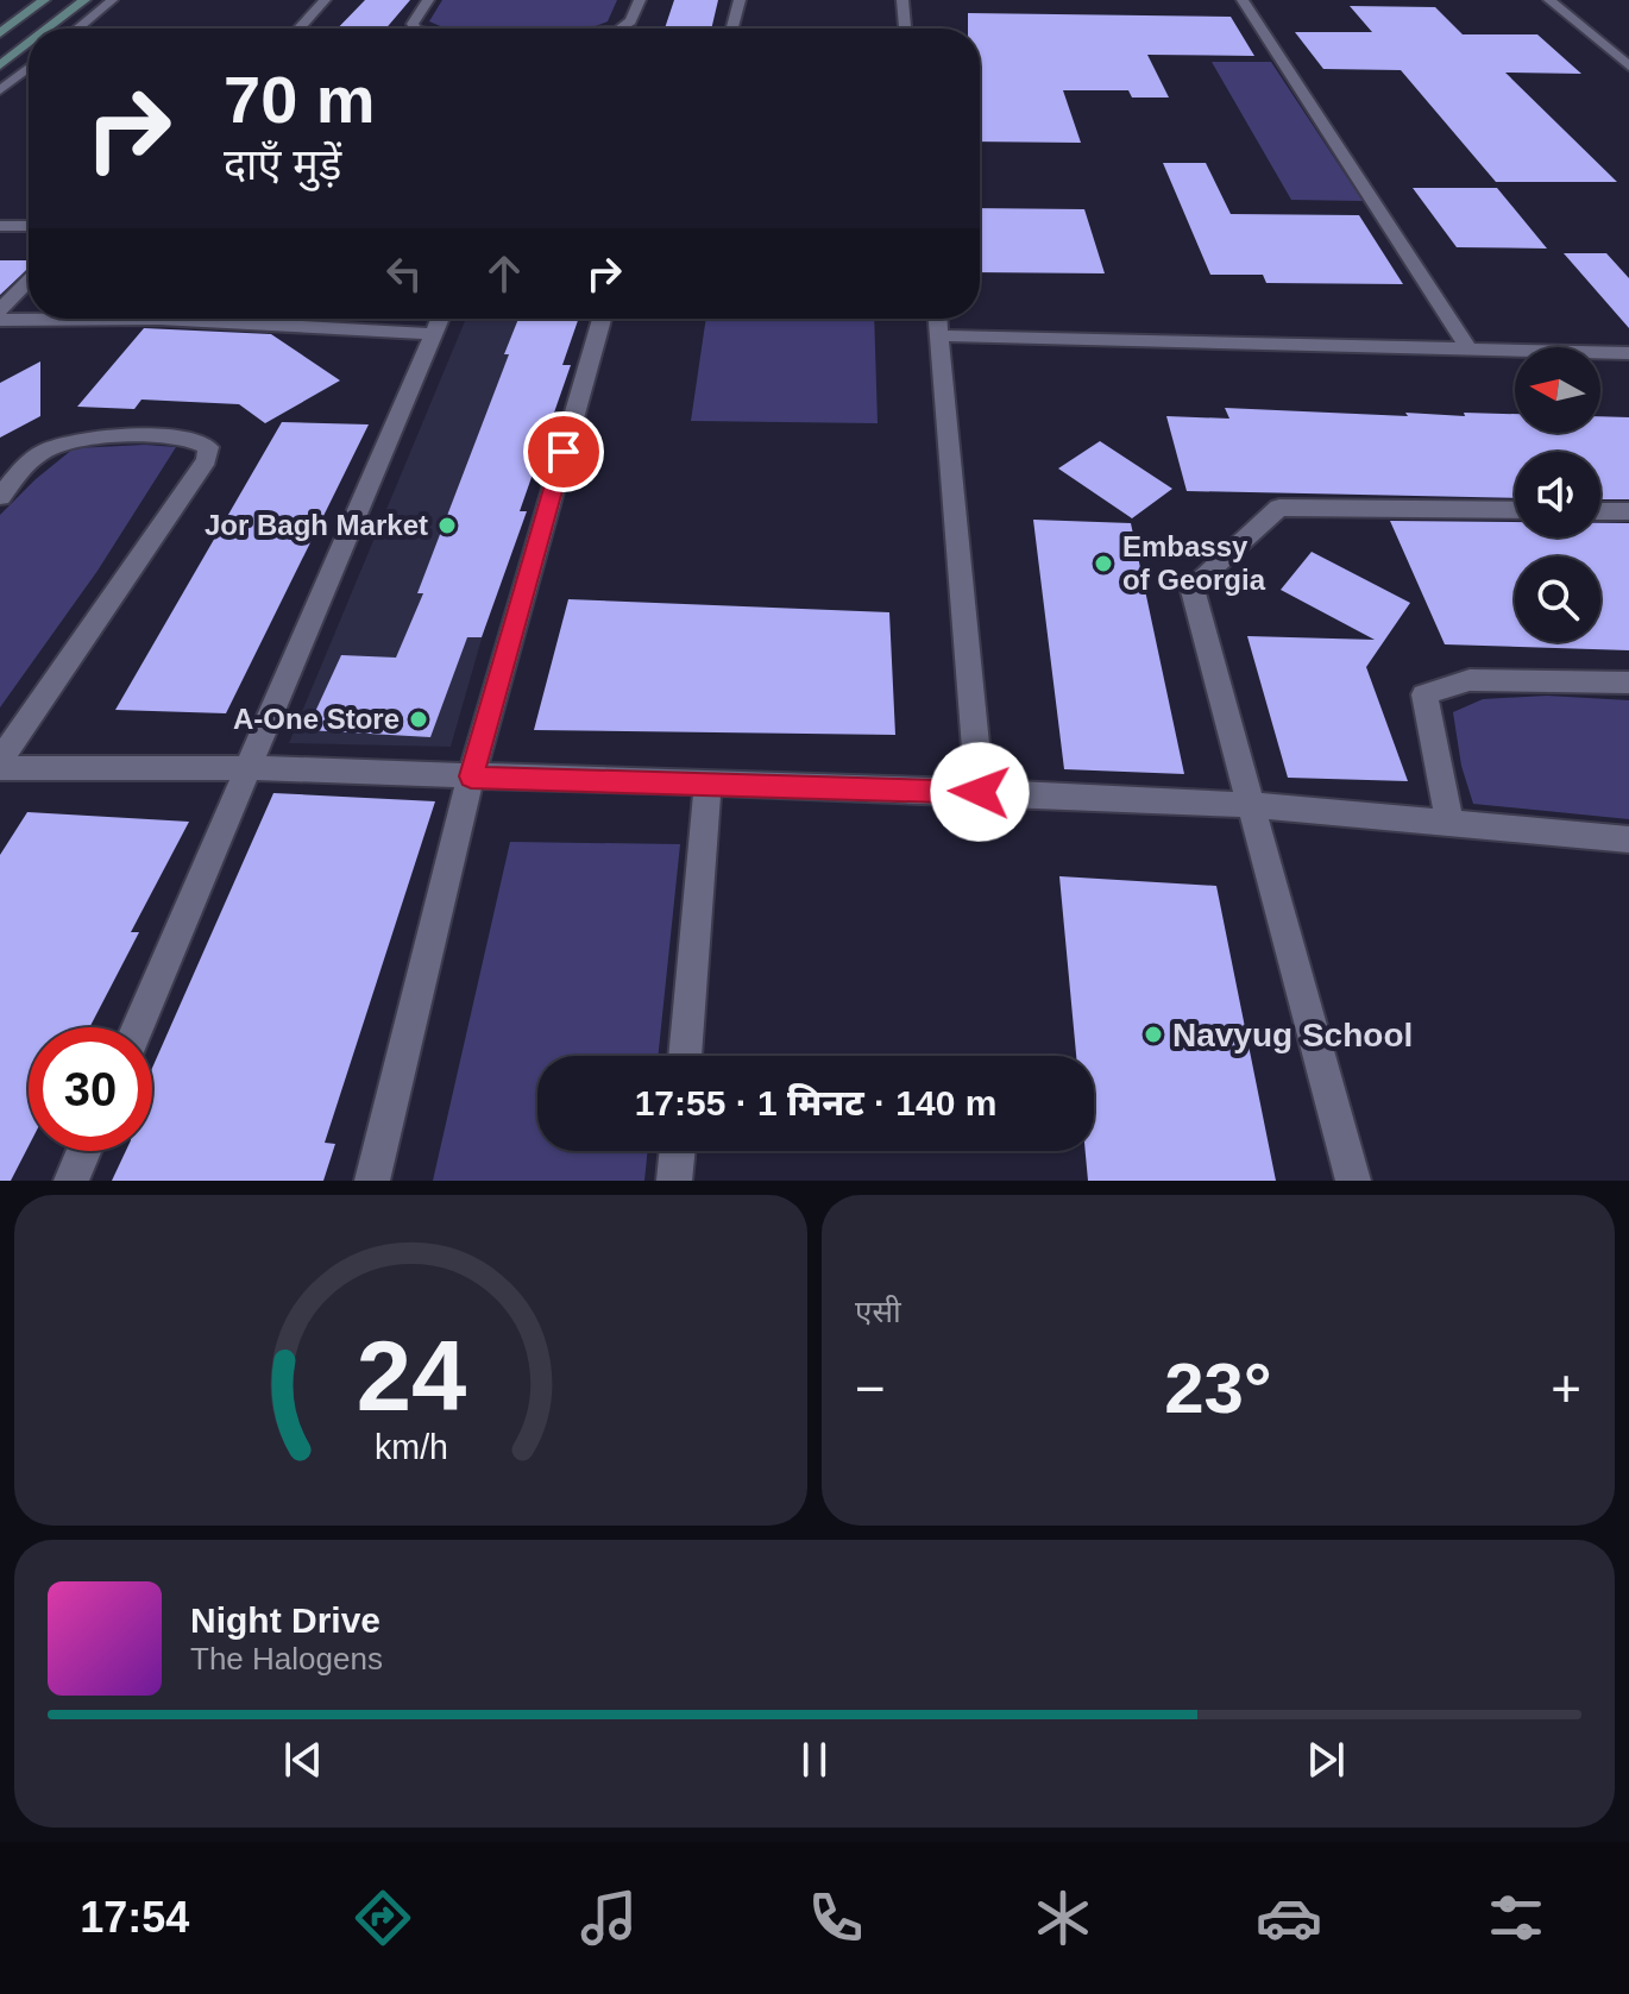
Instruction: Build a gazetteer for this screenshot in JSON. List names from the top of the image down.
{
  "places": [
    "Jor Bagh Market",
    "Embassy of Georgia",
    "A-One Store",
    "Navyug School"
  ],
  "north": "left",
  "page": {
    "turn": ["70 m", "दाएँ मुड़ें"],
    "limit": "30",
    "trip": "17:55 · 1 मिनट · 140 m",
    "tile": "एसी",
    "heat": ["−", "23°", "+"],
    "song": ["Night Drive", "The Halogens"],
    "tabs": "17:54",
    "gauge": ["24", "km/h"]
  }
}
